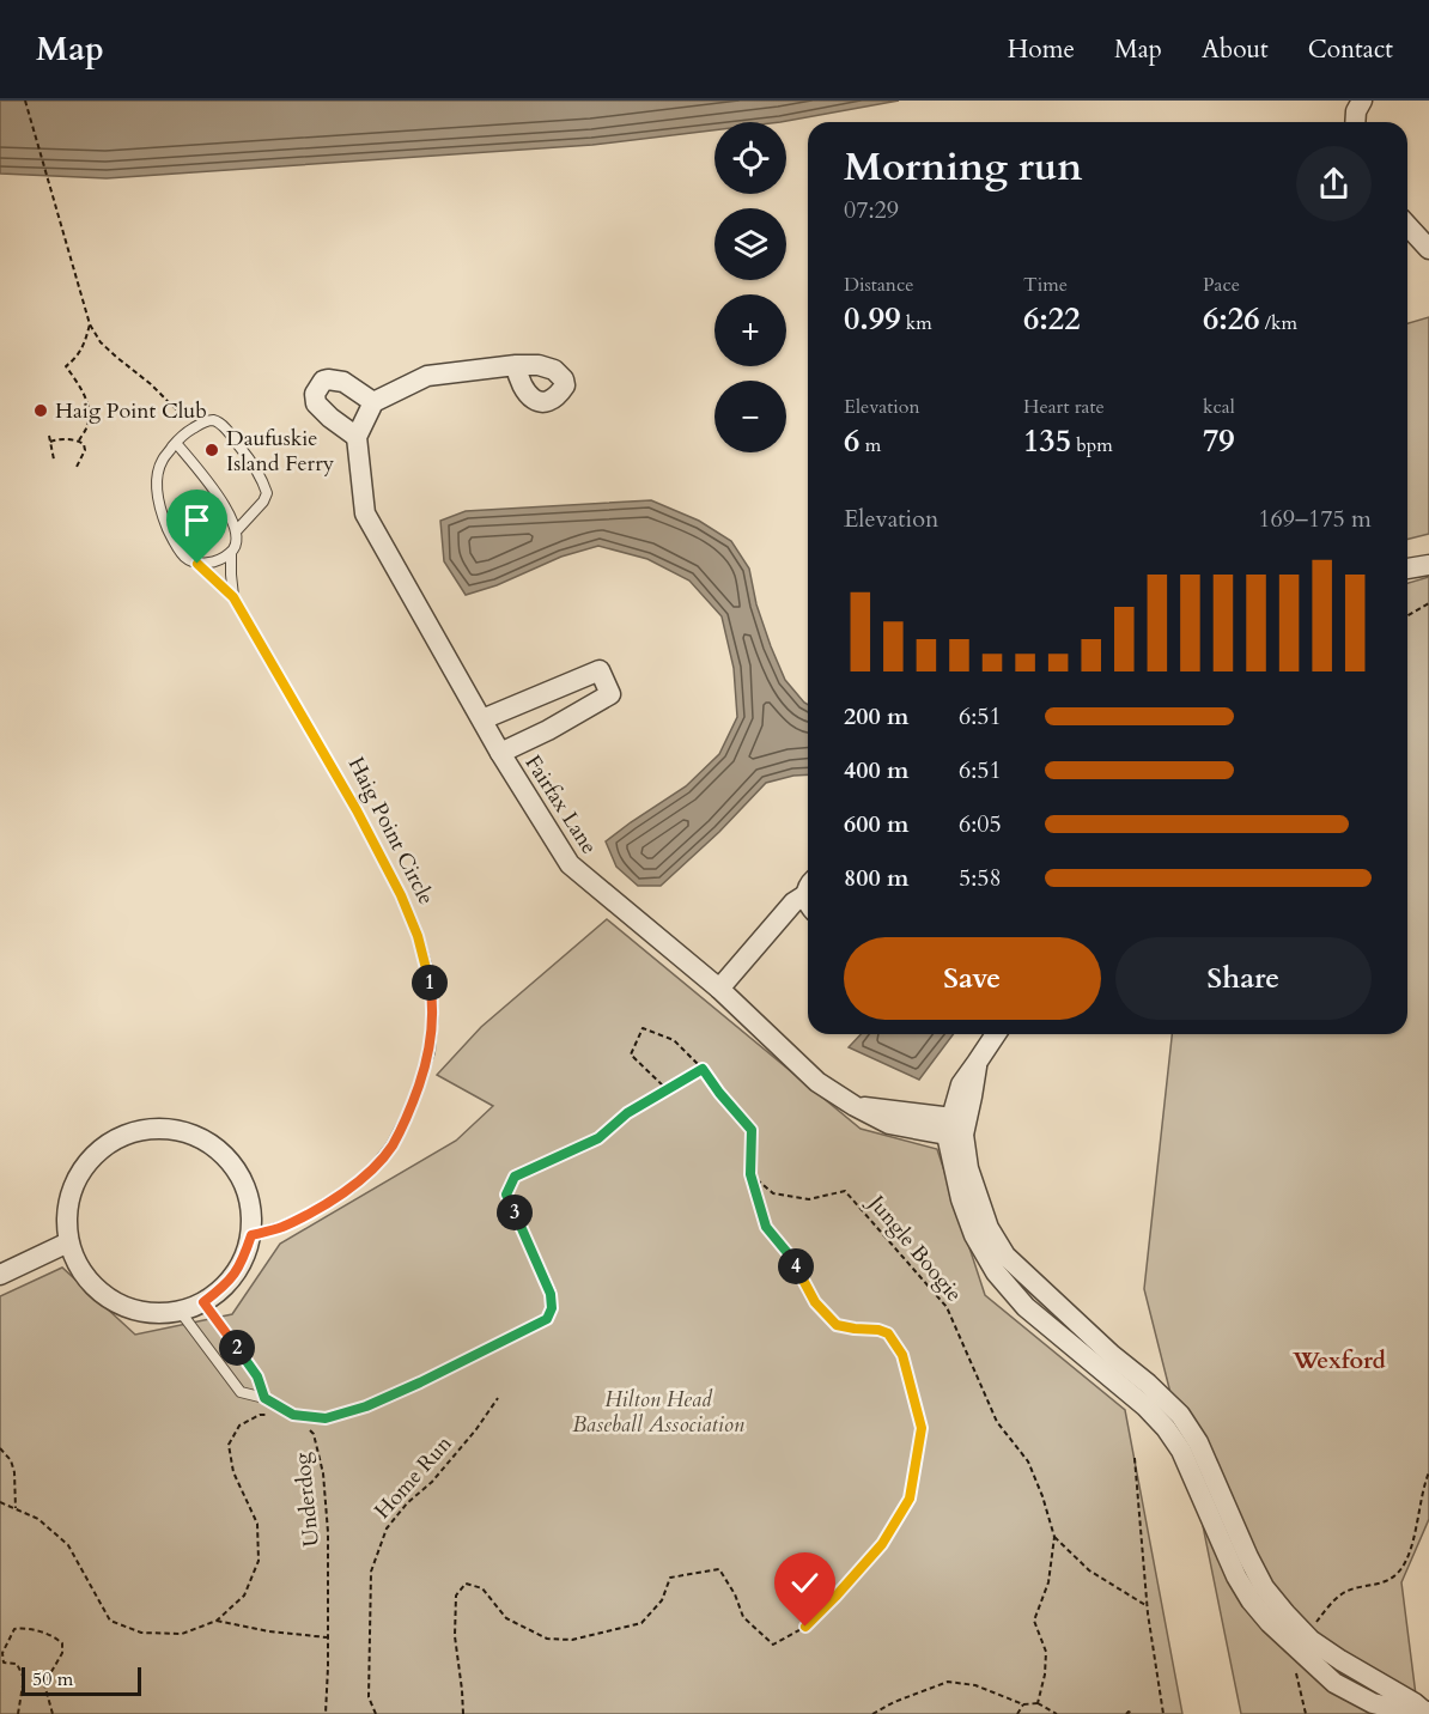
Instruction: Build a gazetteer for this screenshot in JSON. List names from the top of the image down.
{
  "streets": {
    "street": ["Fairfax Lane"],
    "lane": ["Haig Point Circle"],
    "path": ["Jungle Boogie", "Home Run", "Underdog"]
  },
  "districts": ["Wexford"],
  "parks": ["Hilton Head Baseball Association"],
  "places": ["Haig Point Club", "Daufuskie Island Ferry"],
  "scale_bar": "50 m",
  "page": {
    "header": "Map",
    "nav": [
      "Home",
      "Map",
      "About",
      "Contact"
    ],
    "map_buttons": ["+", "−"],
    "heading": ["Morning run", "07:29"],
    "stats": [
      ["Distance", "0.99 km"],
      ["Time", "6:22"],
      ["Pace", "6:26 /km"],
      ["Elevation", "6 m"],
      ["Heart rate", "135 bpm"],
      ["kcal", "79"]
    ],
    "chart": ["Elevation", "169–175 m"],
    "list": [
      {
        "name": "200 m",
        "note": "6:51"
      },
      {
        "name": "400 m",
        "note": "6:51"
      },
      {
        "name": "600 m",
        "note": "6:05"
      },
      {
        "name": "800 m",
        "note": "5:58"
      }
    ],
    "buttons": ["Save", "Share"],
    "pins": [
      "1",
      "3",
      "4",
      "2"
    ],
    "scale": "50 m"
  }
}
